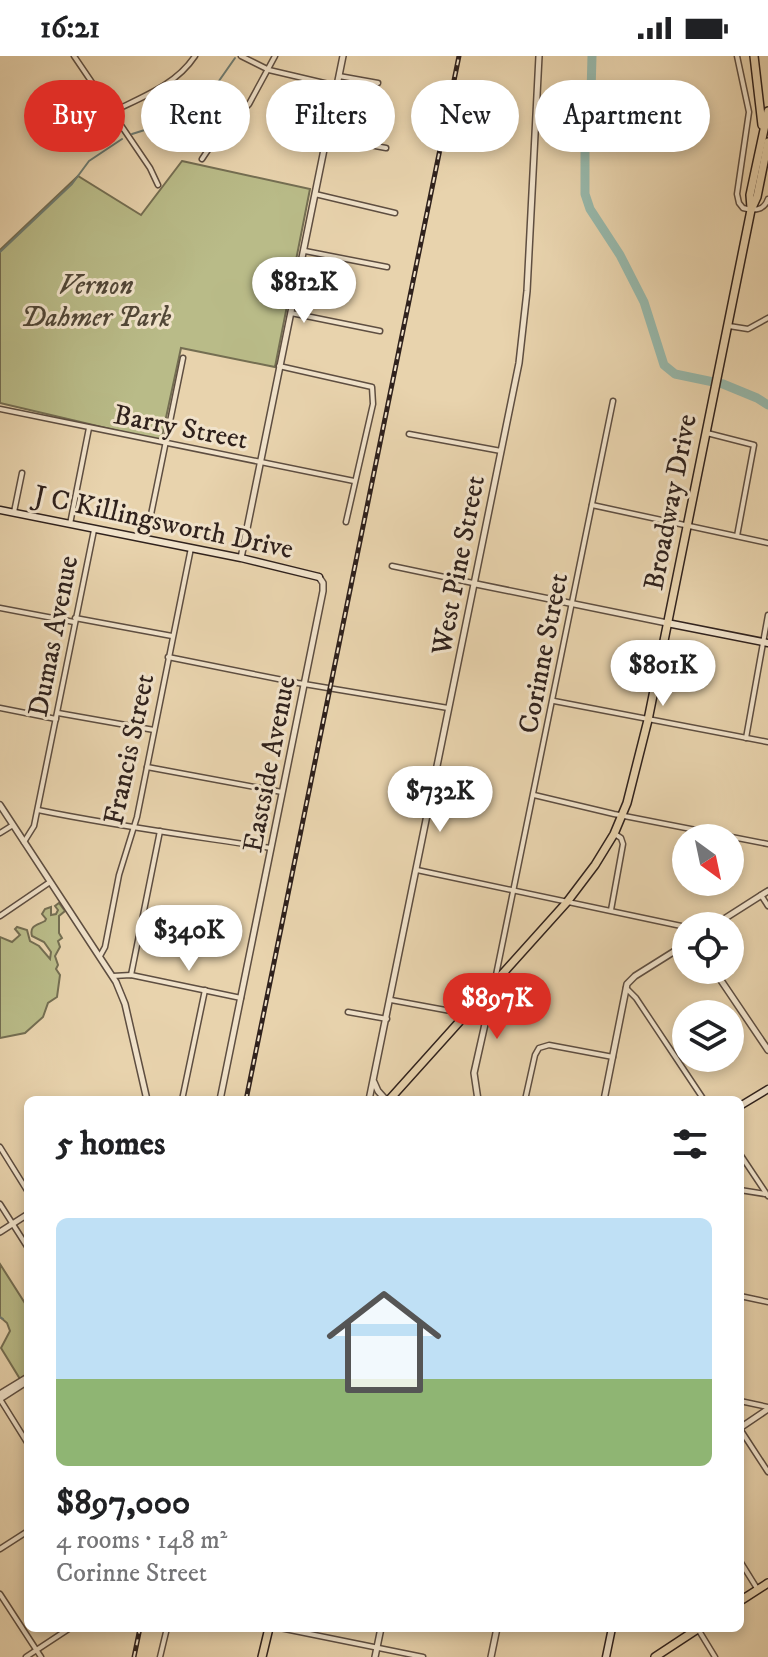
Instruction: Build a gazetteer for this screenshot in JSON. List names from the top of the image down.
{
  "streets": {
    "main road": ["Broadway Drive", "J C Killingsworth Drive"],
    "street": [
      "Barry Street",
      "West Pine Street",
      "Dumas Avenue",
      "Corinne Street",
      "Francis Street",
      "Eastside Avenue"
    ]
  },
  "crossings": [
    ["Broadway Drive", "Corinne Street"],
    ["J C Killingsworth Drive", "Dumas Avenue"],
    ["J C Killingsworth Drive", "Francis Street"],
    ["J C Killingsworth Drive", "Eastside Avenue"]
  ],
  "parks": ["Vernon Dahmer Park"],
  "north": "bottom right",
  "page": {
    "status": "16:21",
    "chip": [
      "Buy",
      "Rent",
      "Filters",
      "New",
      "Apartment"
    ],
    "price": [
      "$812K",
      "$801K",
      "$732K",
      "$340K",
      "$897K"
    ],
    "heading": "5 homes",
    "list": [
      {
        "name": "$897,000",
        "note": "4 rooms · 148 m² · Corinne Street"
      }
    ]
  }
}
